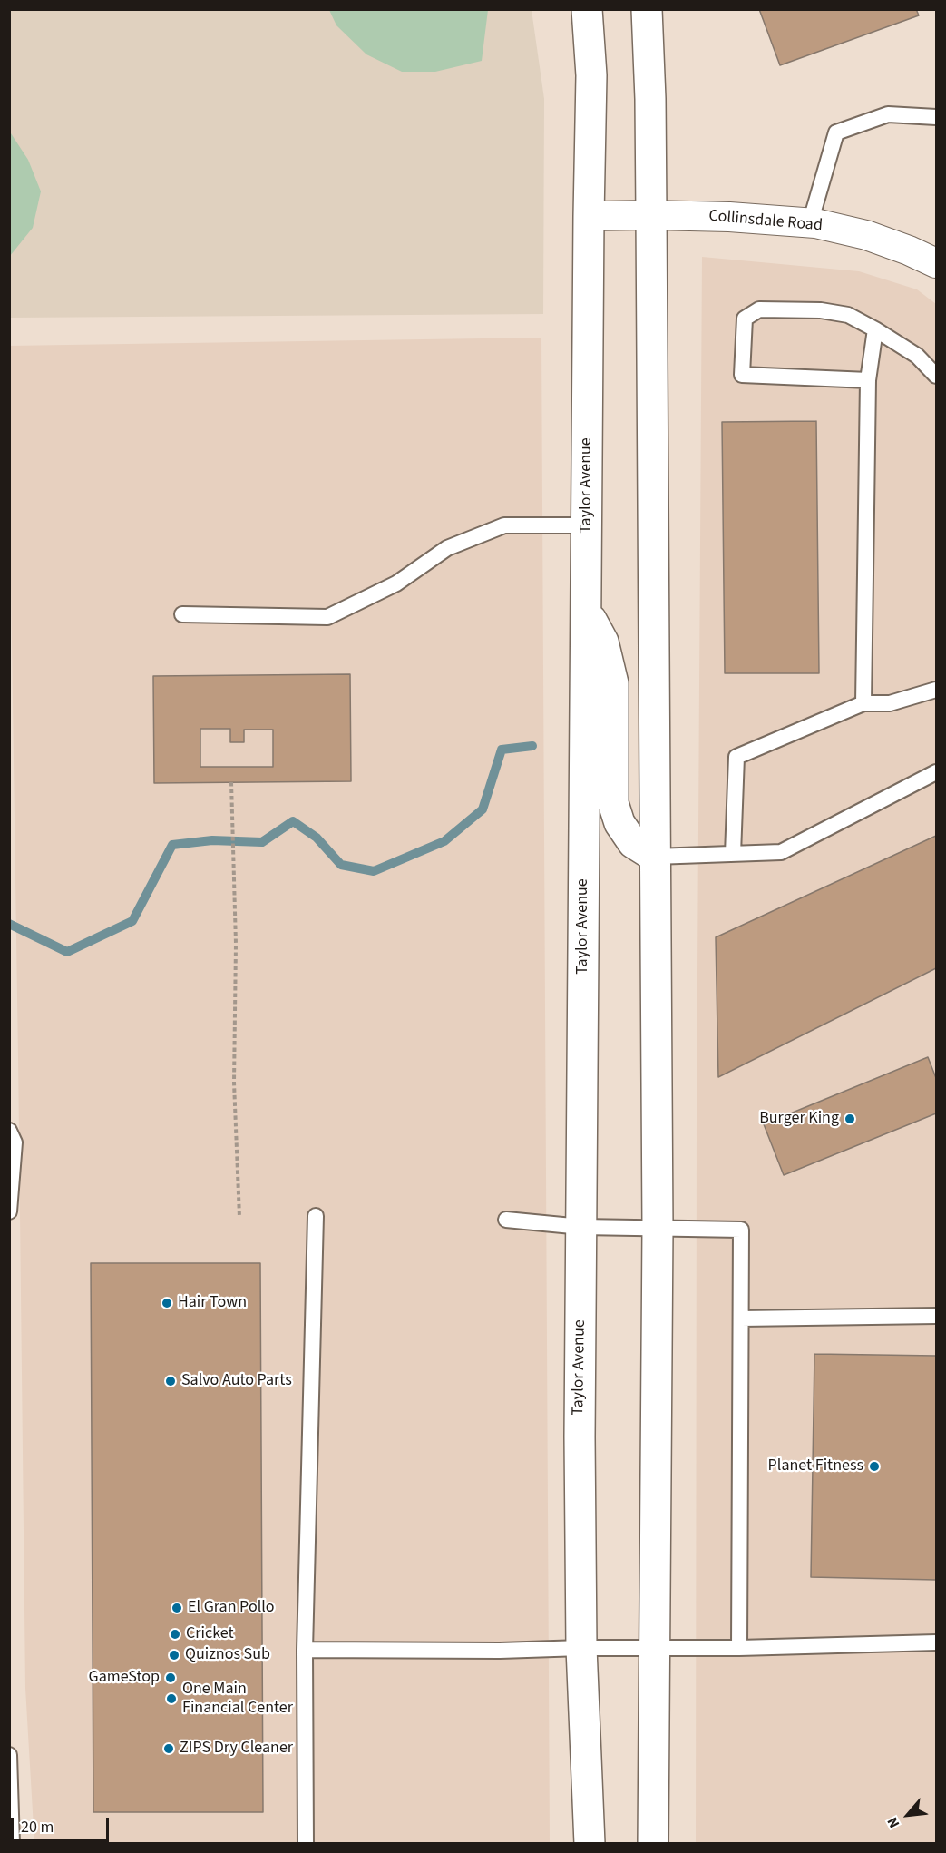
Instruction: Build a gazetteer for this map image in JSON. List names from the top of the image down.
{
  "streets": {
    "main road": ["Taylor Avenue"],
    "street": ["Collinsdale Road"]
  },
  "crossings": [
    ["Collinsdale Road", "Taylor Avenue"]
  ],
  "places": [
    "Burger King",
    "Hair Town",
    "Salvo Auto Parts",
    "Planet Fitness",
    "El Gran Pollo",
    "Cricket",
    "Quiznos Sub",
    "GameStop",
    "One Main Financial Center",
    "ZIPS Dry Cleaner"
  ],
  "scale_bar": "20 m",
  "north": "bottom left"
}
